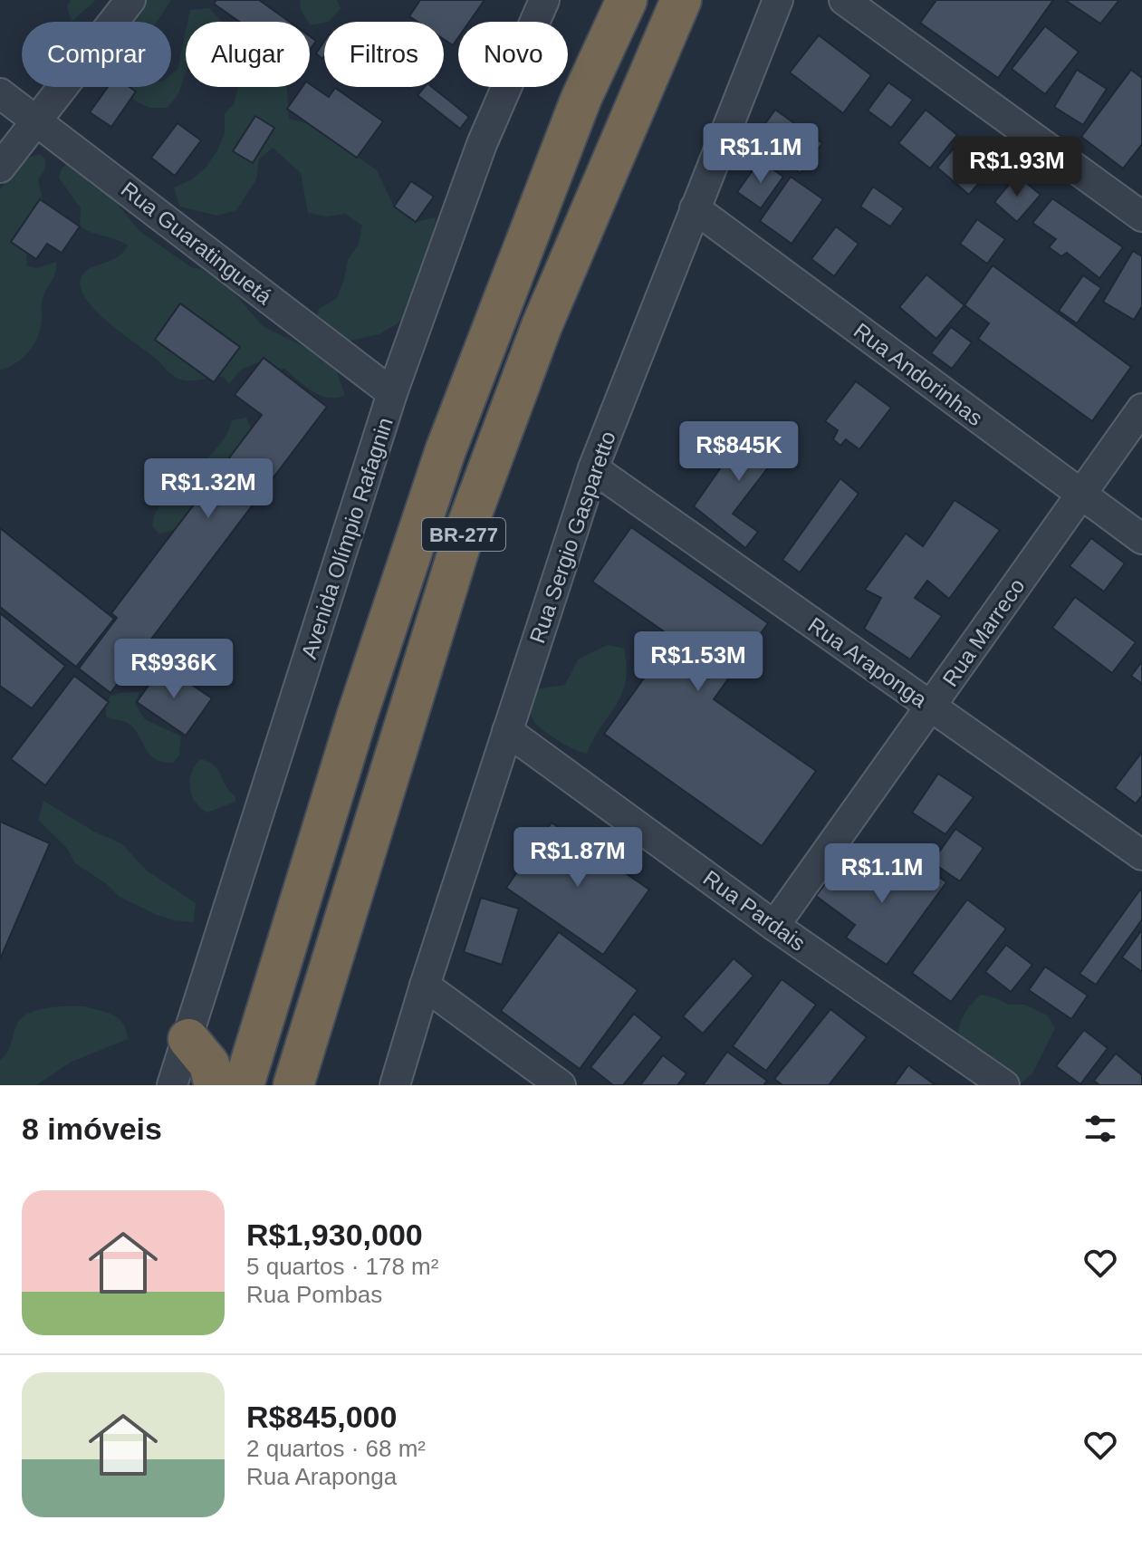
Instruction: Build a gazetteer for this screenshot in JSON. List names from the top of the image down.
{
  "streets": {
    "highway": ["BR-277"],
    "street": [
      "Rua Guaratinguetá",
      "Rua Andorinhas",
      "Rua Sergio Gasparetto",
      "Avenida Olímpio Rafagnin",
      "Rua Marreco",
      "Rua Araponga",
      "Rua Pardais"
    ]
  },
  "crossings": [
    ["Rua Guaratinguetá", "Avenida Olímpio Rafagnin"],
    ["Rua Andorinhas", "Rua Sergio Gasparetto"],
    ["Rua Andorinhas", "Rua Marreco"],
    ["Rua Sergio Gasparetto", "Rua Araponga"],
    ["Rua Sergio Gasparetto", "Rua Pardais"],
    ["Rua Marreco", "Rua Araponga"],
    ["Rua Marreco", "Rua Pardais"]
  ],
  "page": {
    "chip": [
      "Comprar",
      "Alugar",
      "Filtros",
      "Novo"
    ],
    "price": [
      "R$1.1M",
      "R$1.93M",
      "R$845K",
      "R$1.32M",
      "R$1.53M",
      "R$936K",
      "R$1.87M",
      "R$1.1M"
    ],
    "heading": "8 imóveis",
    "list": [
      {
        "name": "R$1,930,000",
        "note": "5 quartos · 178 m² · Rua Pombas"
      },
      {
        "name": "R$845,000",
        "note": "2 quartos · 68 m² · Rua Araponga"
      }
    ]
  }
}
